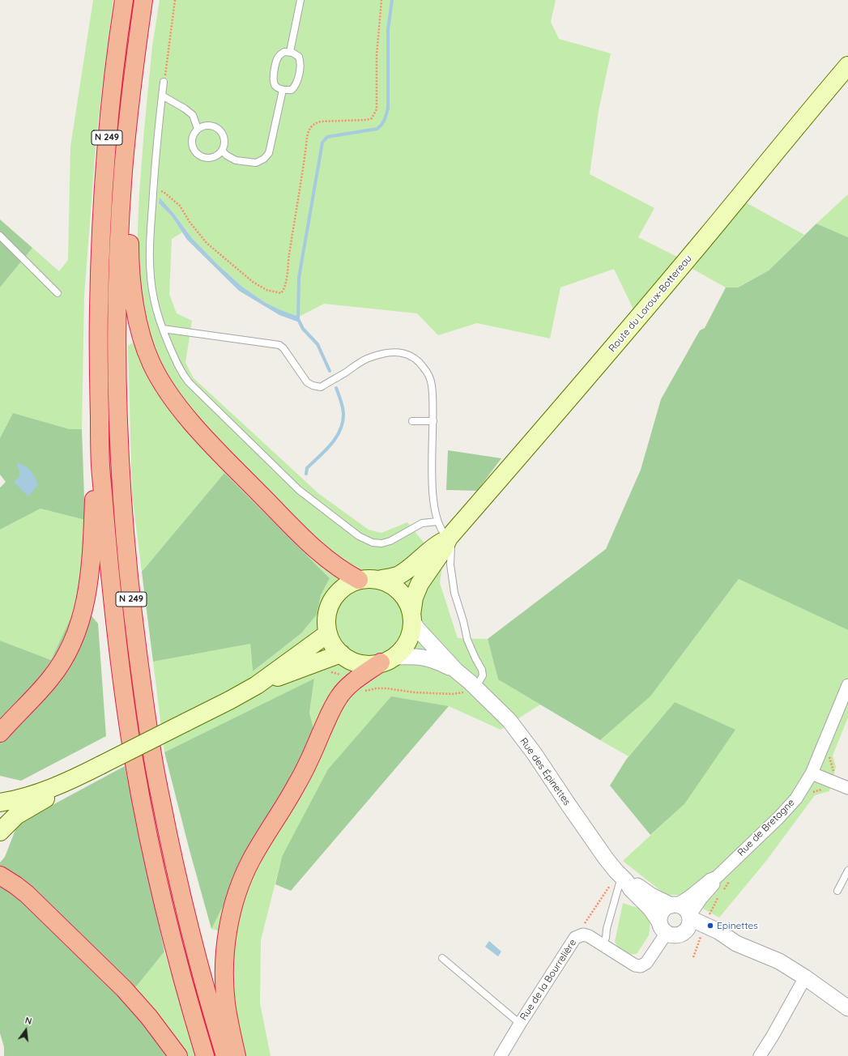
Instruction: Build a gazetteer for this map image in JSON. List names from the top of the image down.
{
  "streets": {
    "highway": ["N 249"],
    "main road": ["Route du Loroux-Bottereau"],
    "street": ["Rue des Épinettes", "Rue de Bretagne", "Rue de la Bourrelière"]
  },
  "crossings": [
    ["Route du Loroux-Bottereau", "Rue des Épinettes"],
    ["Rue des Épinettes", "Rue de Bretagne"],
    ["Rue des Épinettes", "Rue de la Bourrelière"],
    ["Rue de Bretagne", "Rue de la Bourrelière"]
  ],
  "places": ["Epinettes"],
  "north": "top"
}
